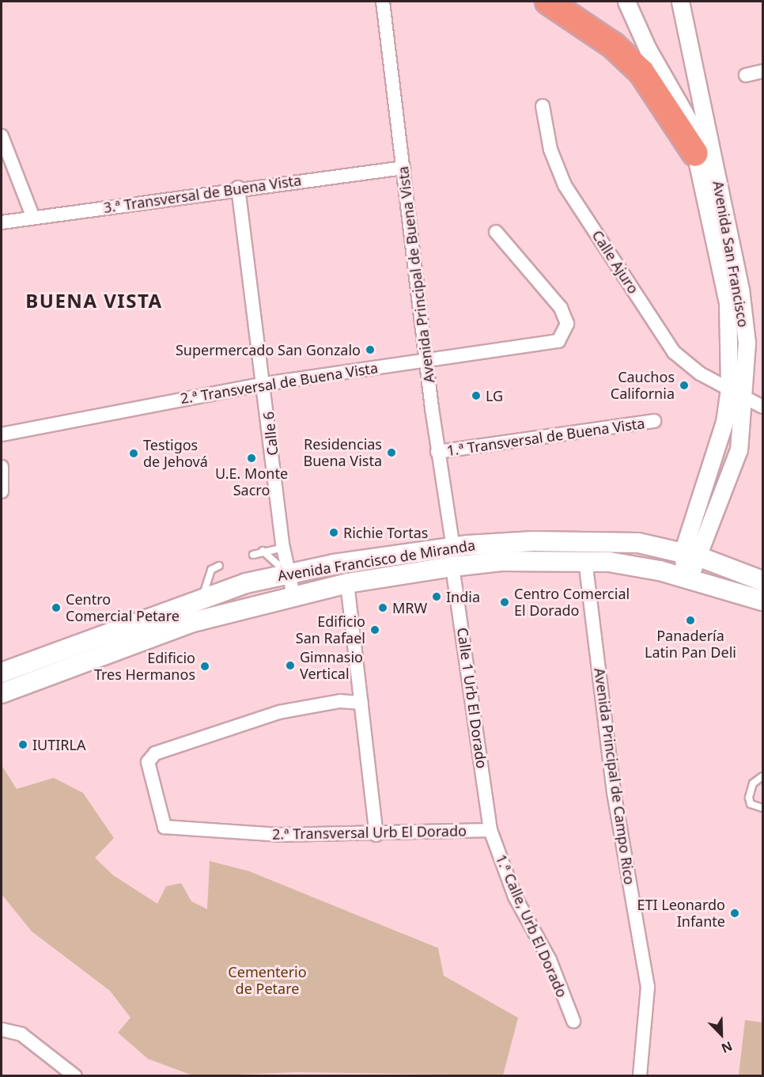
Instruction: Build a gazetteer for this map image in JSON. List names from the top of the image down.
{
  "streets": {
    "main road": ["Avenida Francisco de Miranda"],
    "street": [
      "3.ª Transversal de Buena Vista",
      "Avenida San Francisco",
      "Calle Ajuro",
      "Avenida Principal de Buena Vista",
      "2.ª Transversal de Buena Vista",
      "Calle 6",
      "1.ª Transversal de Buena Vista",
      "Calle 1 Urb El Dorado",
      "Avenida Principal de Campo Rico",
      "2.ª Transversal Urb El Dorado",
      "1.ª Calle, Urb El Dorado"
    ]
  },
  "crossings": [
    ["3.ª Transversal de Buena Vista", "Avenida Principal de Buena Vista"],
    ["3.ª Transversal de Buena Vista", "Calle 6"],
    ["Avenida San Francisco", "Calle Ajuro"],
    ["Avenida San Francisco", "Avenida Francisco de Miranda"],
    ["Avenida Principal de Buena Vista", "2.ª Transversal de Buena Vista"],
    ["Avenida Principal de Buena Vista", "1.ª Transversal de Buena Vista"],
    ["Avenida Principal de Buena Vista", "Avenida Francisco de Miranda"],
    ["2.ª Transversal de Buena Vista", "Calle 6"],
    ["Calle 6", "Avenida Francisco de Miranda"],
    ["Avenida Francisco de Miranda", "Calle 1 Urb El Dorado"],
    ["Avenida Francisco de Miranda", "Avenida Principal de Campo Rico"],
    ["Calle 1 Urb El Dorado", "2.ª Transversal Urb El Dorado"],
    ["Calle 1 Urb El Dorado", "1.ª Calle, Urb El Dorado"],
    ["2.ª Transversal Urb El Dorado", "1.ª Calle, Urb El Dorado"]
  ],
  "districts": ["BUENA VISTA"],
  "parks": ["Cementerio de Petare"],
  "places": [
    "Supermercado San Gonzalo",
    "Cauchos California",
    "LG",
    "Residencias Buena Vista",
    "Testigos de Jehová",
    "U.E. Monte Sacro",
    "Richie Tortas",
    "India",
    "Centro Comercial El Dorado",
    "Centro Comercial Petare",
    "MRW",
    "Panadería Latin Pan Deli",
    "Edificio San Rafael",
    "Gimnasio Vertical",
    "Edificio Tres Hermanos",
    "IUTIRLA",
    "ETI Leonardo Infante"
  ],
  "north": "bottom right"
}
